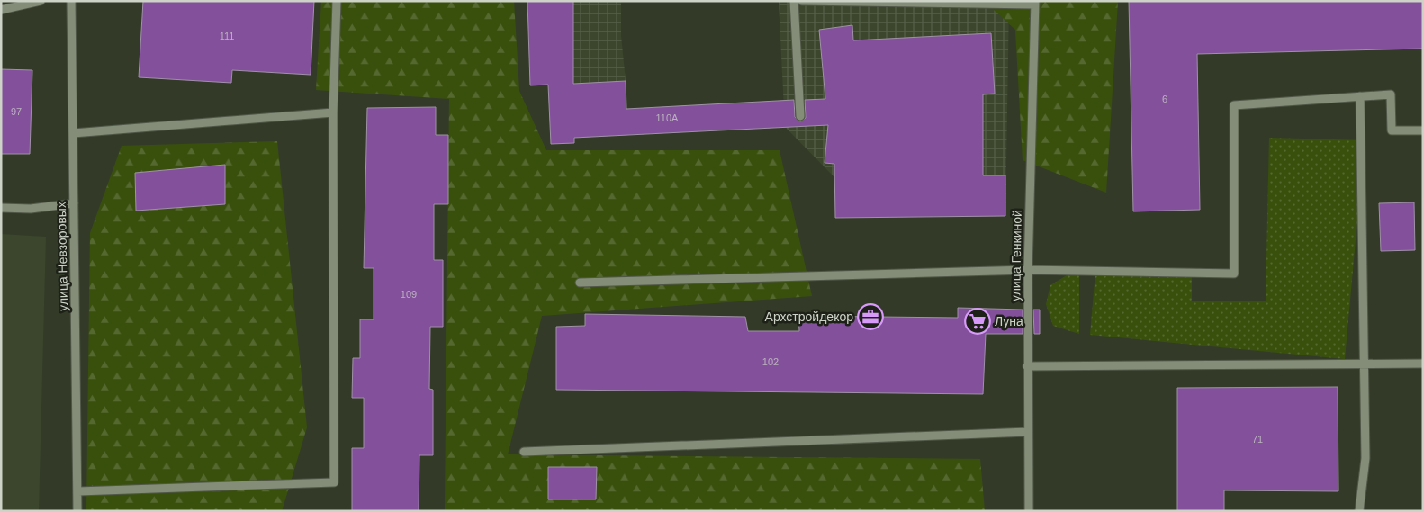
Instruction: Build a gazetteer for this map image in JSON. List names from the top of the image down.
{
  "streets": {
    "street": ["улица Генкиной", "улица Невзоровых"]
  },
  "places": {
    "office": ["Архстройдекор"],
    "supermarket": ["Луна"]
  },
  "house_numbers": [
    "111",
    "6",
    "97",
    "110А",
    "109",
    "102",
    "71"
  ]
}
